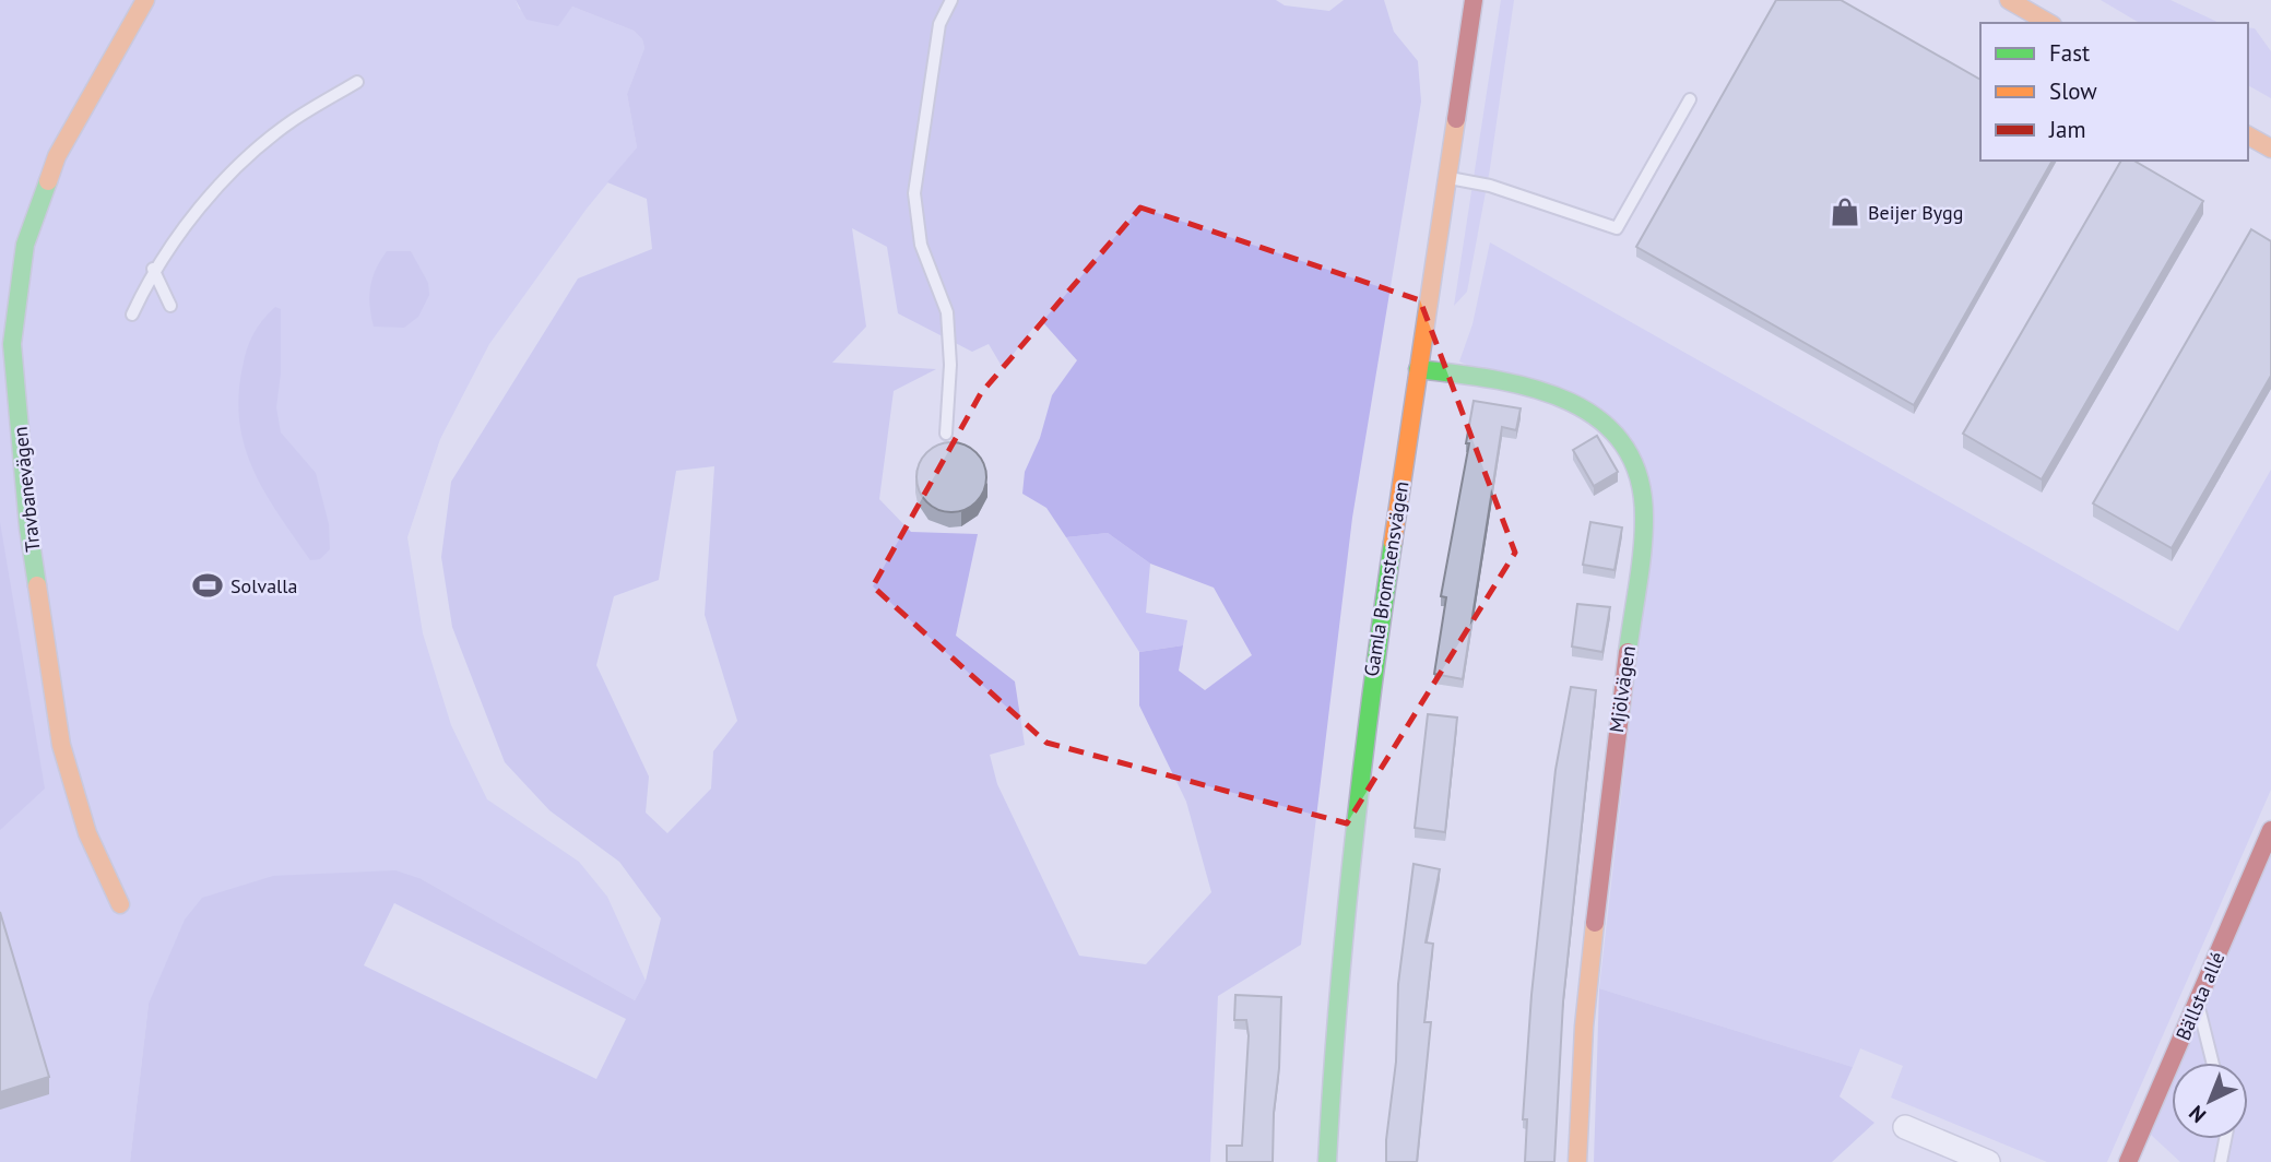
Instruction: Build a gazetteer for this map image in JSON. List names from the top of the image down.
{
  "streets": {
    "street": [
      "Travbanevägen",
      "Gamla Bromstensvägen",
      "Mjölvägen",
      "Bällsta allé"
    ]
  },
  "crossings": [
    ["Gamla Bromstensvägen", "Mjölvägen"]
  ],
  "places": {
    "shop": ["Beijer Bygg"],
    "sports": ["Solvalla"]
  },
  "legend": ["Fast", "Slow", "Jam"],
  "north": "bottom left"
}
